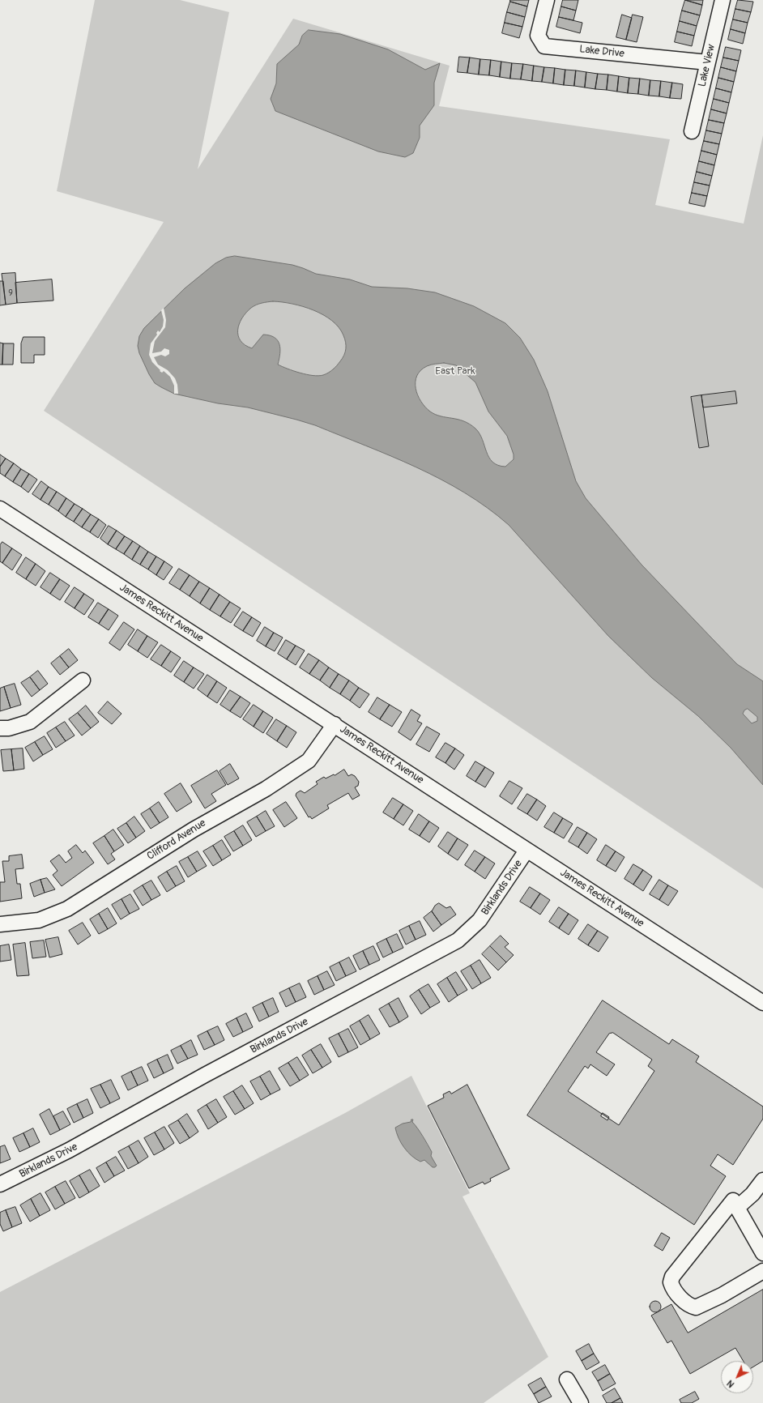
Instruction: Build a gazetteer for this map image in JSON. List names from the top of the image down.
{
  "streets": {
    "street": [
      "Lake Drive",
      "Lake View",
      "James Reckitt Avenue",
      "Clifford Avenue",
      "Birklands Drive"
    ]
  },
  "crossings": [
    ["Lake Drive", "Lake View"],
    ["James Reckitt Avenue", "Clifford Avenue"],
    ["James Reckitt Avenue", "Birklands Drive"]
  ],
  "parks": ["East Park"],
  "house_numbers": ["9"],
  "north": "bottom left"
}
